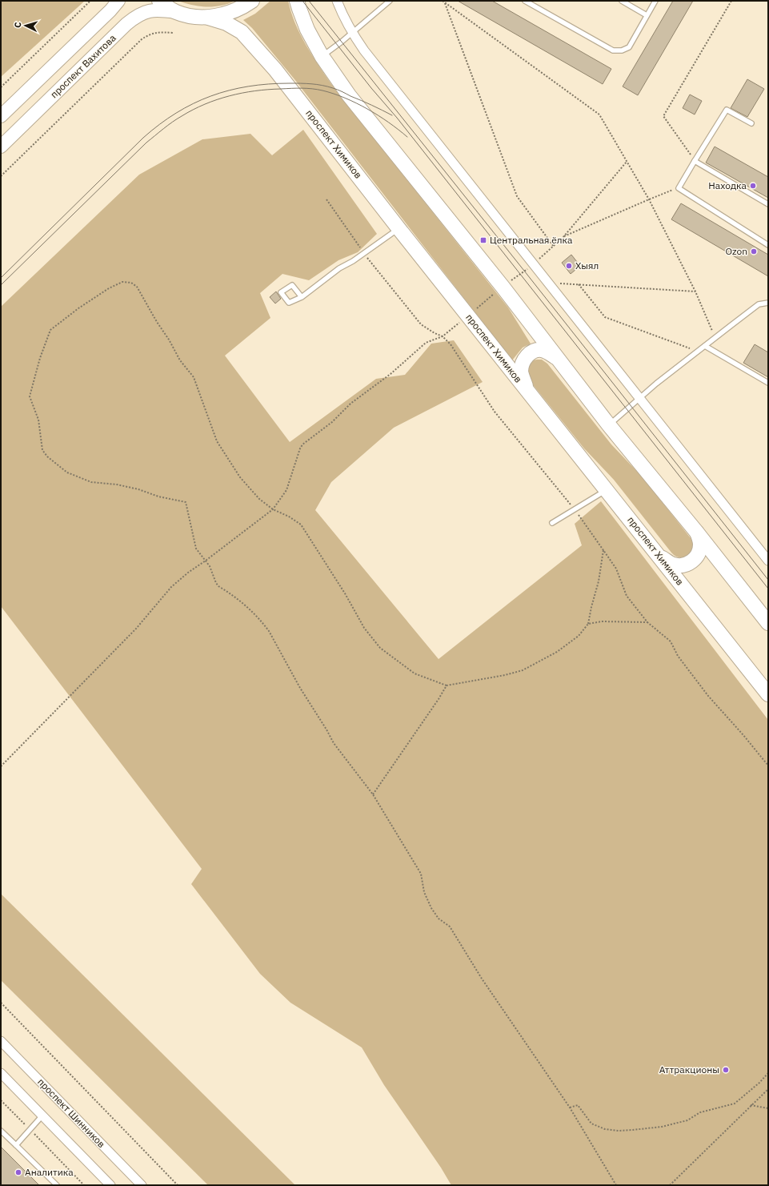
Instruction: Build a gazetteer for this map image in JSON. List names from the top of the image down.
{
  "streets": {
    "main road": ["проспект Вахитова", "проспект Химиков"],
    "street": ["проспект Шинников"]
  },
  "crossings": [
    ["проспект Вахитова", "проспект Химиков"]
  ],
  "places": {
    "other": [
      "Находка",
      "Ozon",
      "Хыял",
      "Аттракционы",
      "Аналитика"
    ],
    "transit": ["Центральная ёлка"]
  },
  "north": "left"
}
